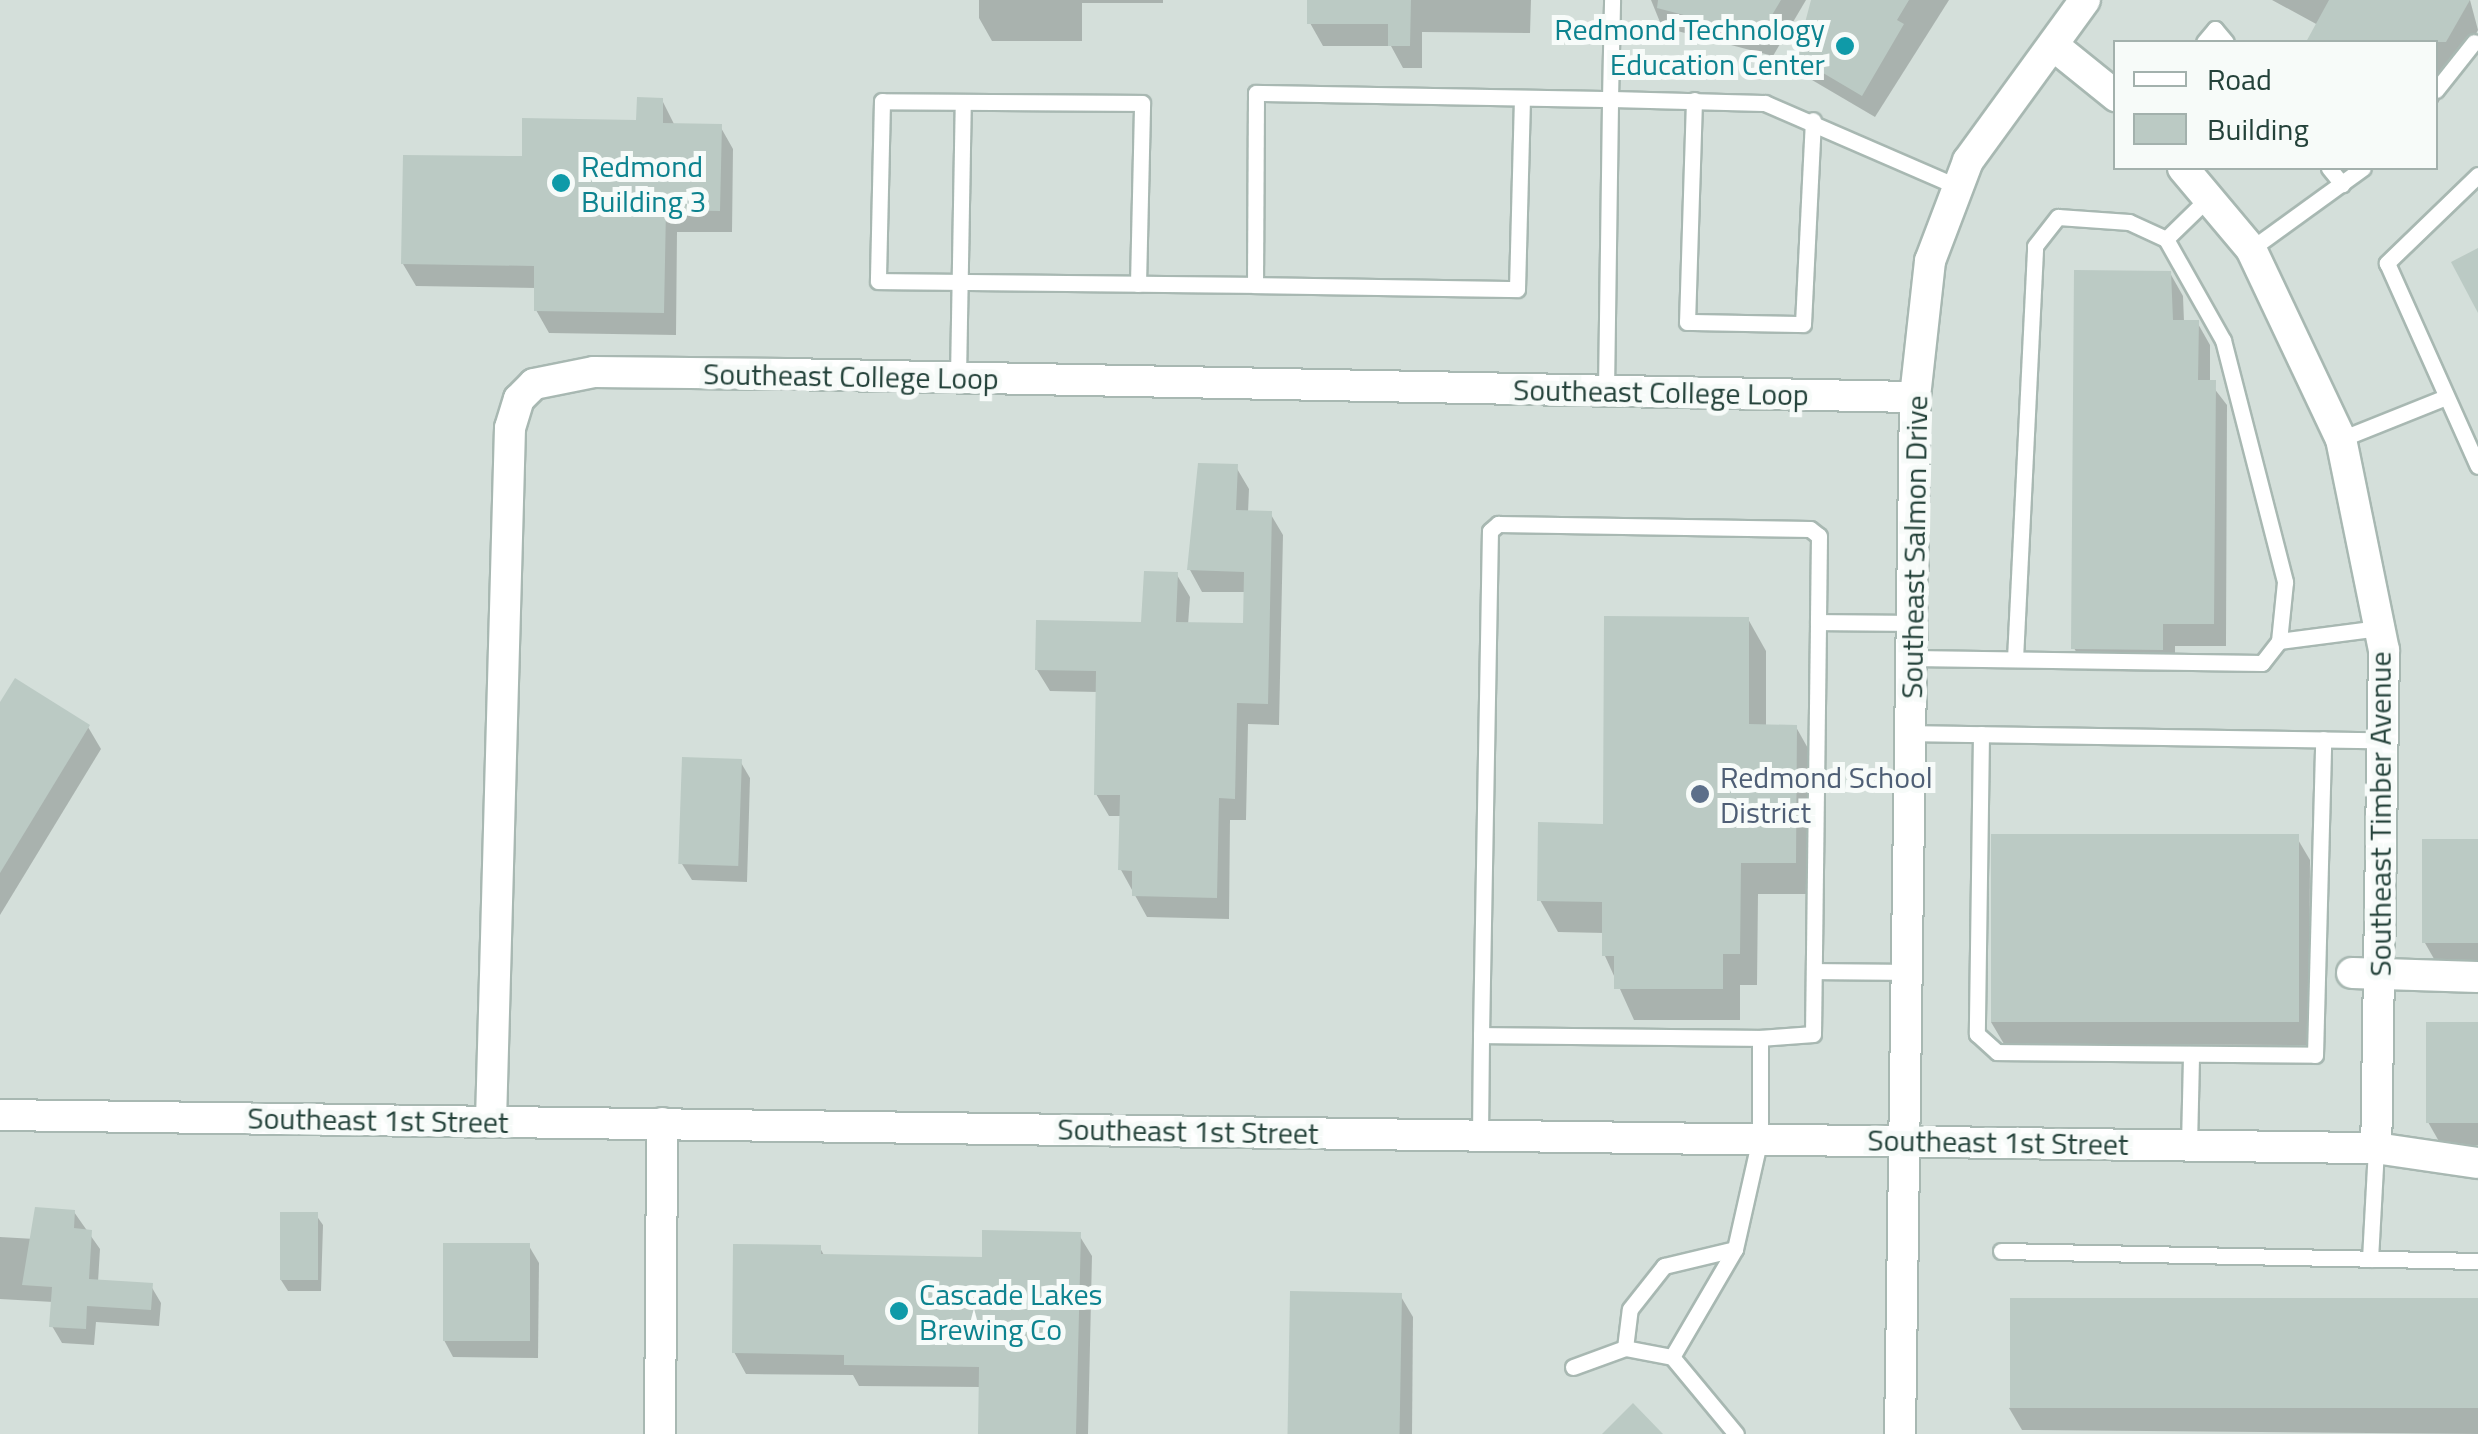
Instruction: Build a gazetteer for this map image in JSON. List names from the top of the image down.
{
  "streets": {
    "street": [
      "Southeast College Loop",
      "Southeast Salmon Drive",
      "Southeast Timber Avenue",
      "Southeast 1st Street"
    ]
  },
  "crossings": [
    ["Southeast College Loop", "Southeast Salmon Drive"],
    ["Southeast College Loop", "Southeast 1st Street"],
    ["Southeast Salmon Drive", "Southeast 1st Street"],
    ["Southeast Timber Avenue", "Southeast 1st Street"]
  ],
  "places": [
    "Redmond Technology Education Center",
    "Redmond Building 3",
    "Redmond School District",
    "Cascade Lakes Brewing Co"
  ],
  "legend": ["Road", "Building"]
}
